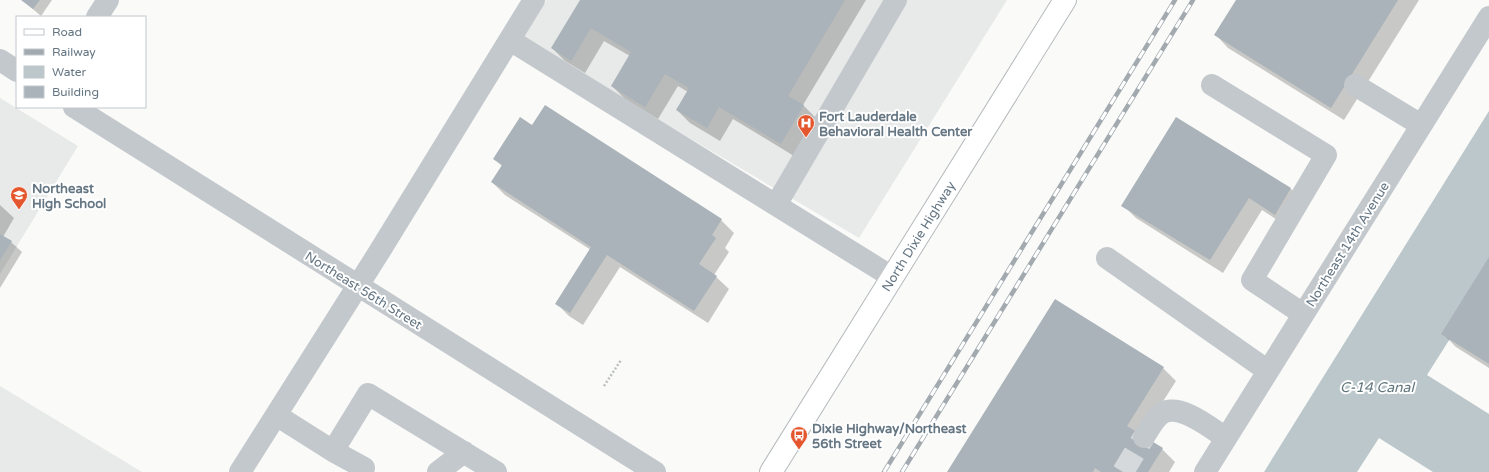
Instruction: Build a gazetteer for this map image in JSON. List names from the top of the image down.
{
  "streets": {
    "main road": ["North Dixie Highway"],
    "street": ["Northeast 14th Avenue", "Northeast 56th Street"]
  },
  "water": ["C-14 Canal"],
  "places": {
    "hospital": ["Fort Lauderdale Behavioral Health Center"],
    "school or university": ["Northeast High School"],
    "bus stop": ["Dixie Highway/Northeast 56th Street"]
  },
  "legend": [
    "Road",
    "Railway",
    "Water",
    "Building"
  ]
}
